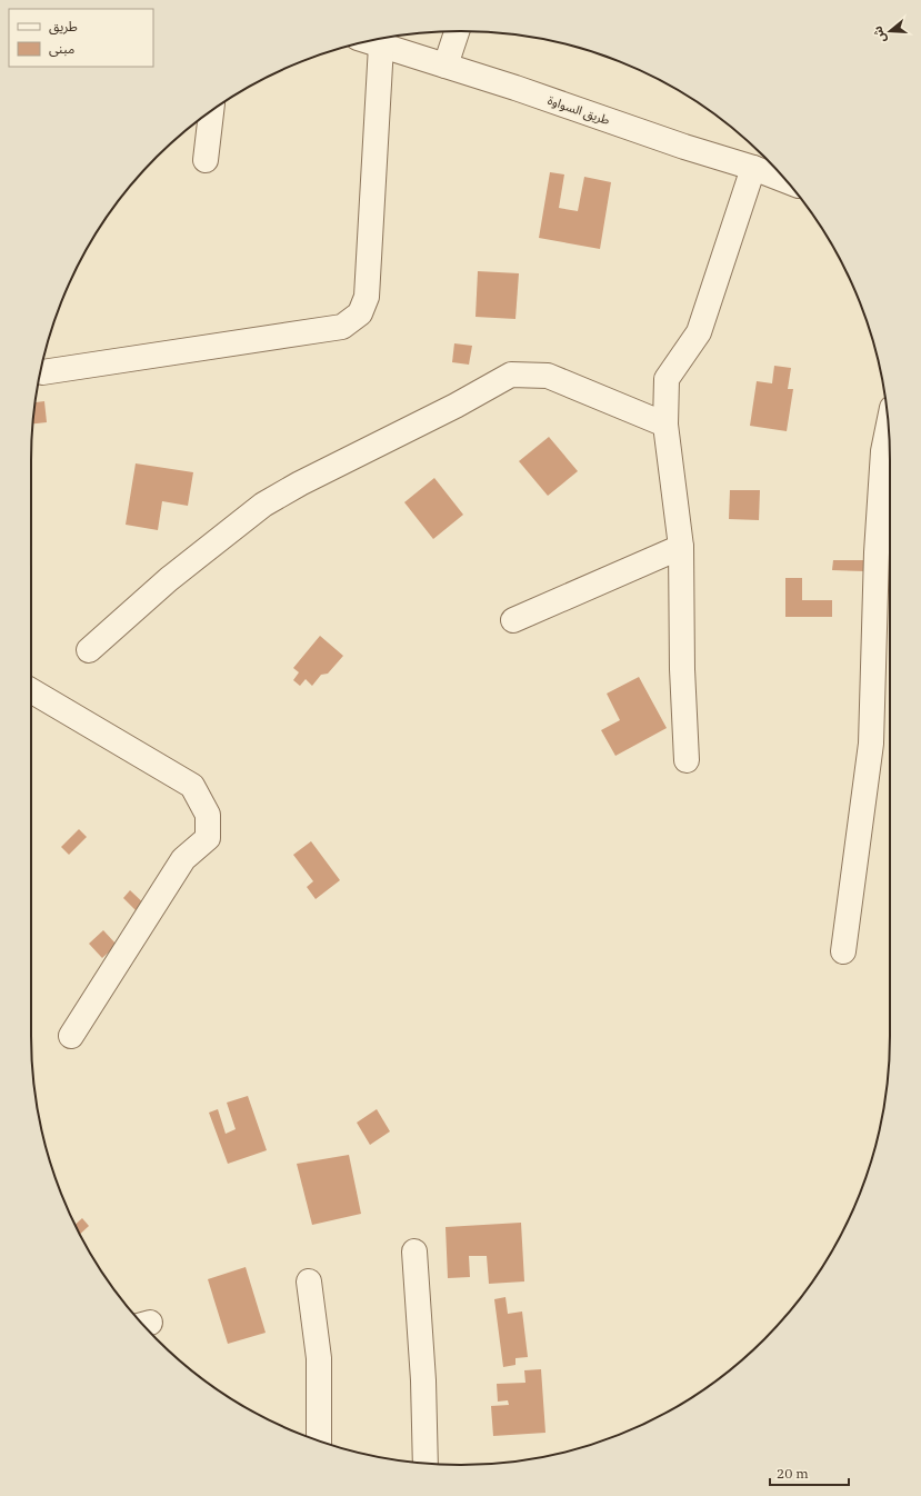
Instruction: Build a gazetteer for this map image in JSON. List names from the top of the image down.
{
  "streets": {
    "street": ["طريق السواوة"]
  },
  "legend": ["طريق", "مبنى"],
  "scale_bar": "20 m",
  "north": "left"
}
